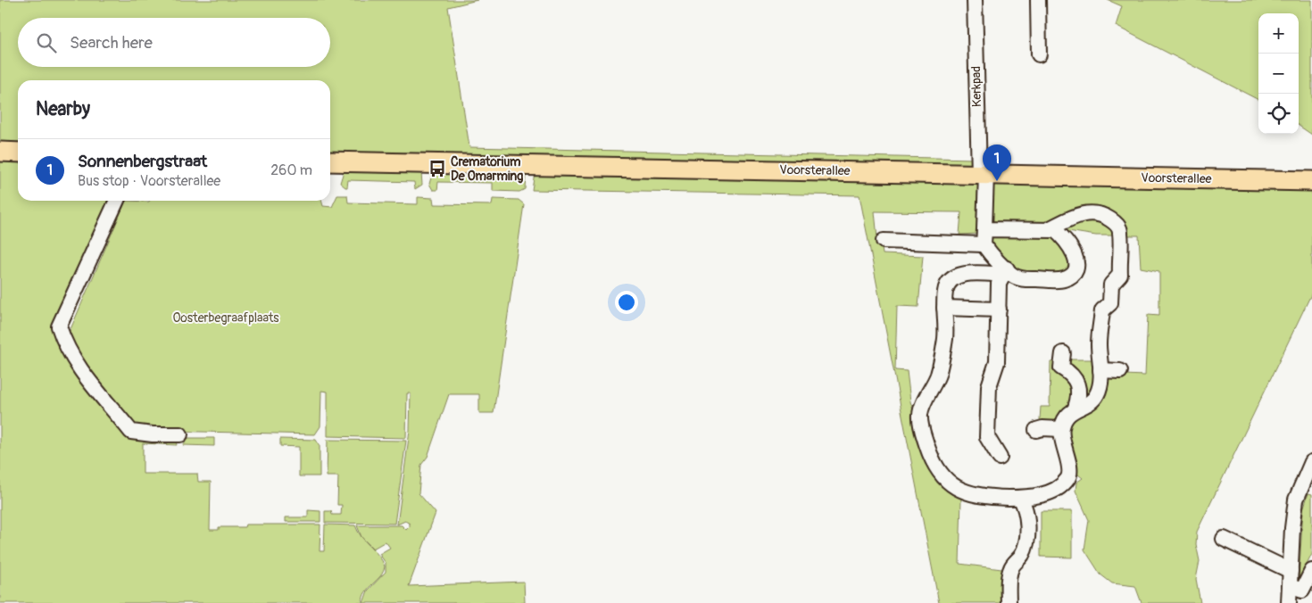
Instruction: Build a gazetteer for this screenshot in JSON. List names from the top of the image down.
{
  "streets": {
    "main road": ["Voorsterallee"],
    "street": ["Kerkpad"]
  },
  "crossings": [
    ["Kerkpad", "Voorsterallee"]
  ],
  "parks": ["Oosterbegraafplaats"],
  "places": {
    "bus stop": ["Crematorium De Omarming"]
  },
  "page": {
    "map_buttons": ["+", "−"],
    "search": "Search here",
    "heading": "Nearby",
    "list": [
      {
        "mark": "1",
        "name": "Sonnenbergstraat",
        "note": "Bus stop · Voorsterallee",
        "value": "260 m"
      }
    ],
    "pins": "1"
  }
}
